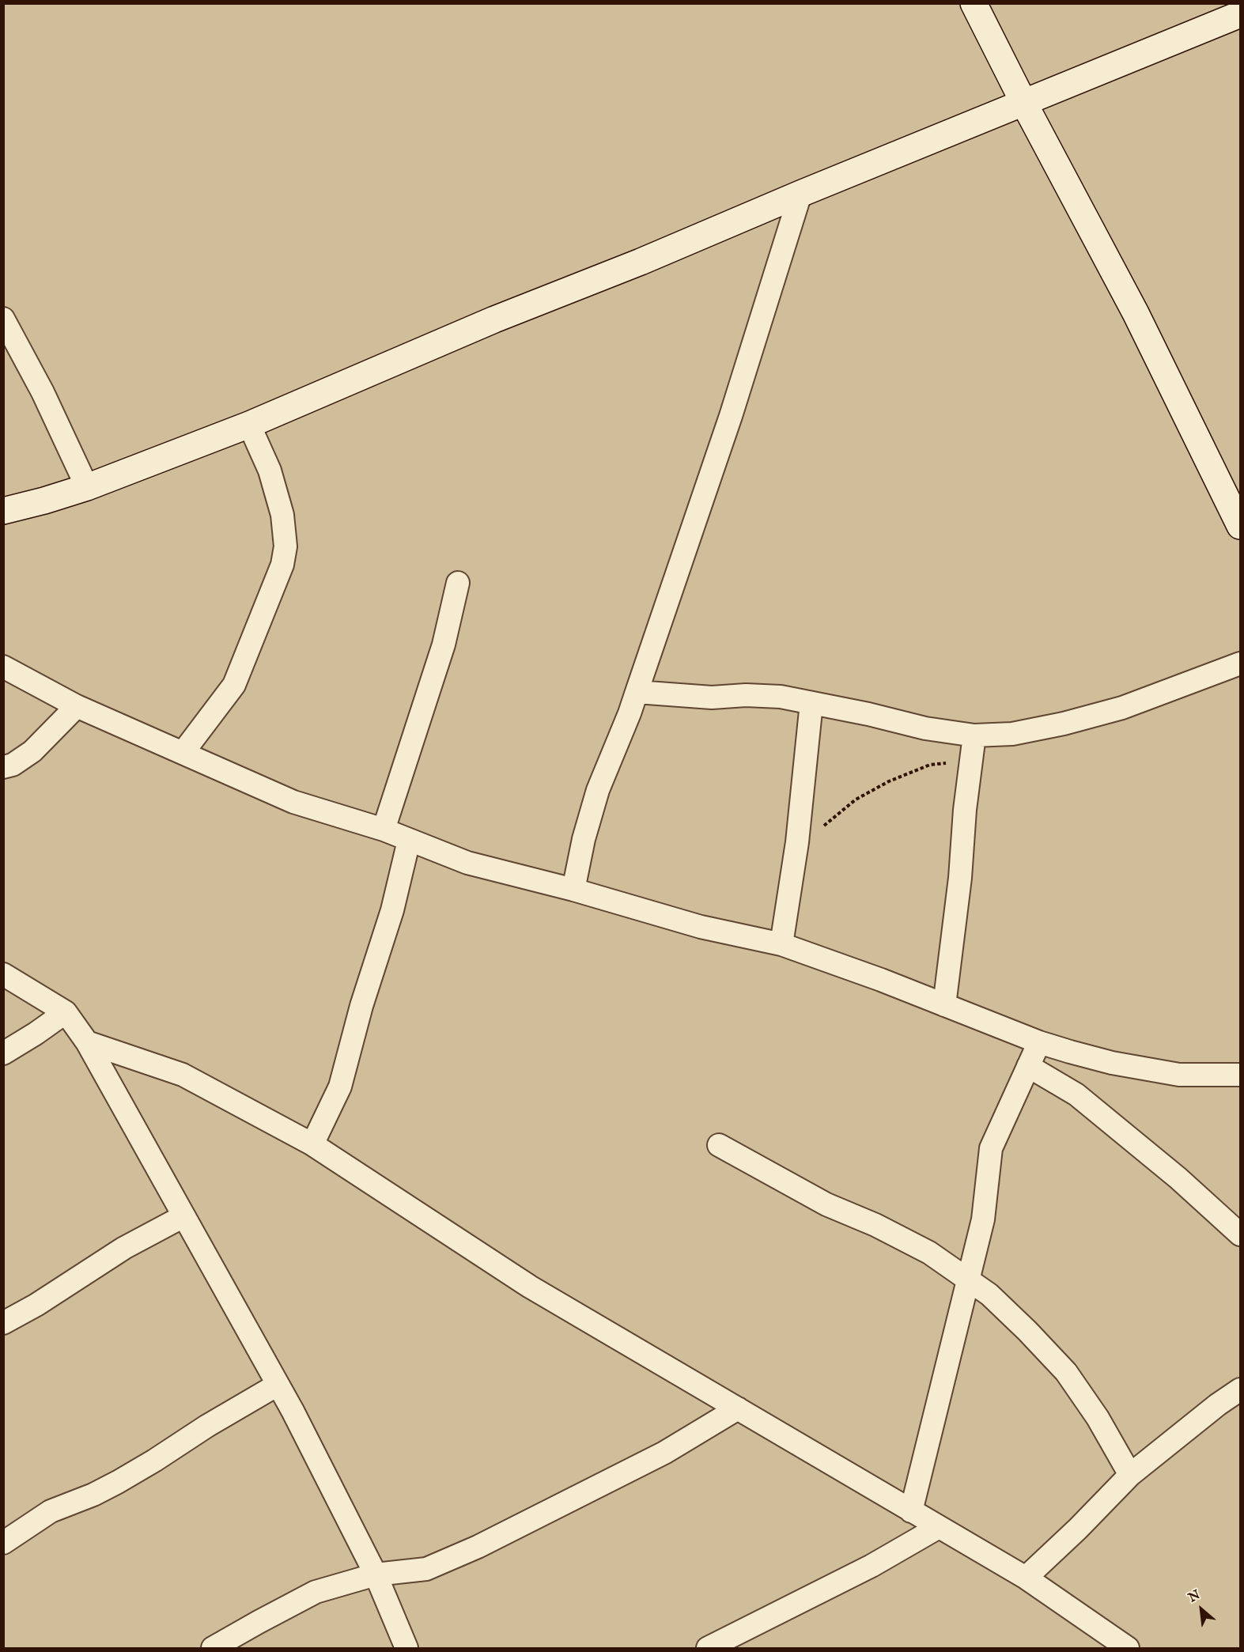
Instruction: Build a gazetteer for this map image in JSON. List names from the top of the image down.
{
  "north": "top left"
}
